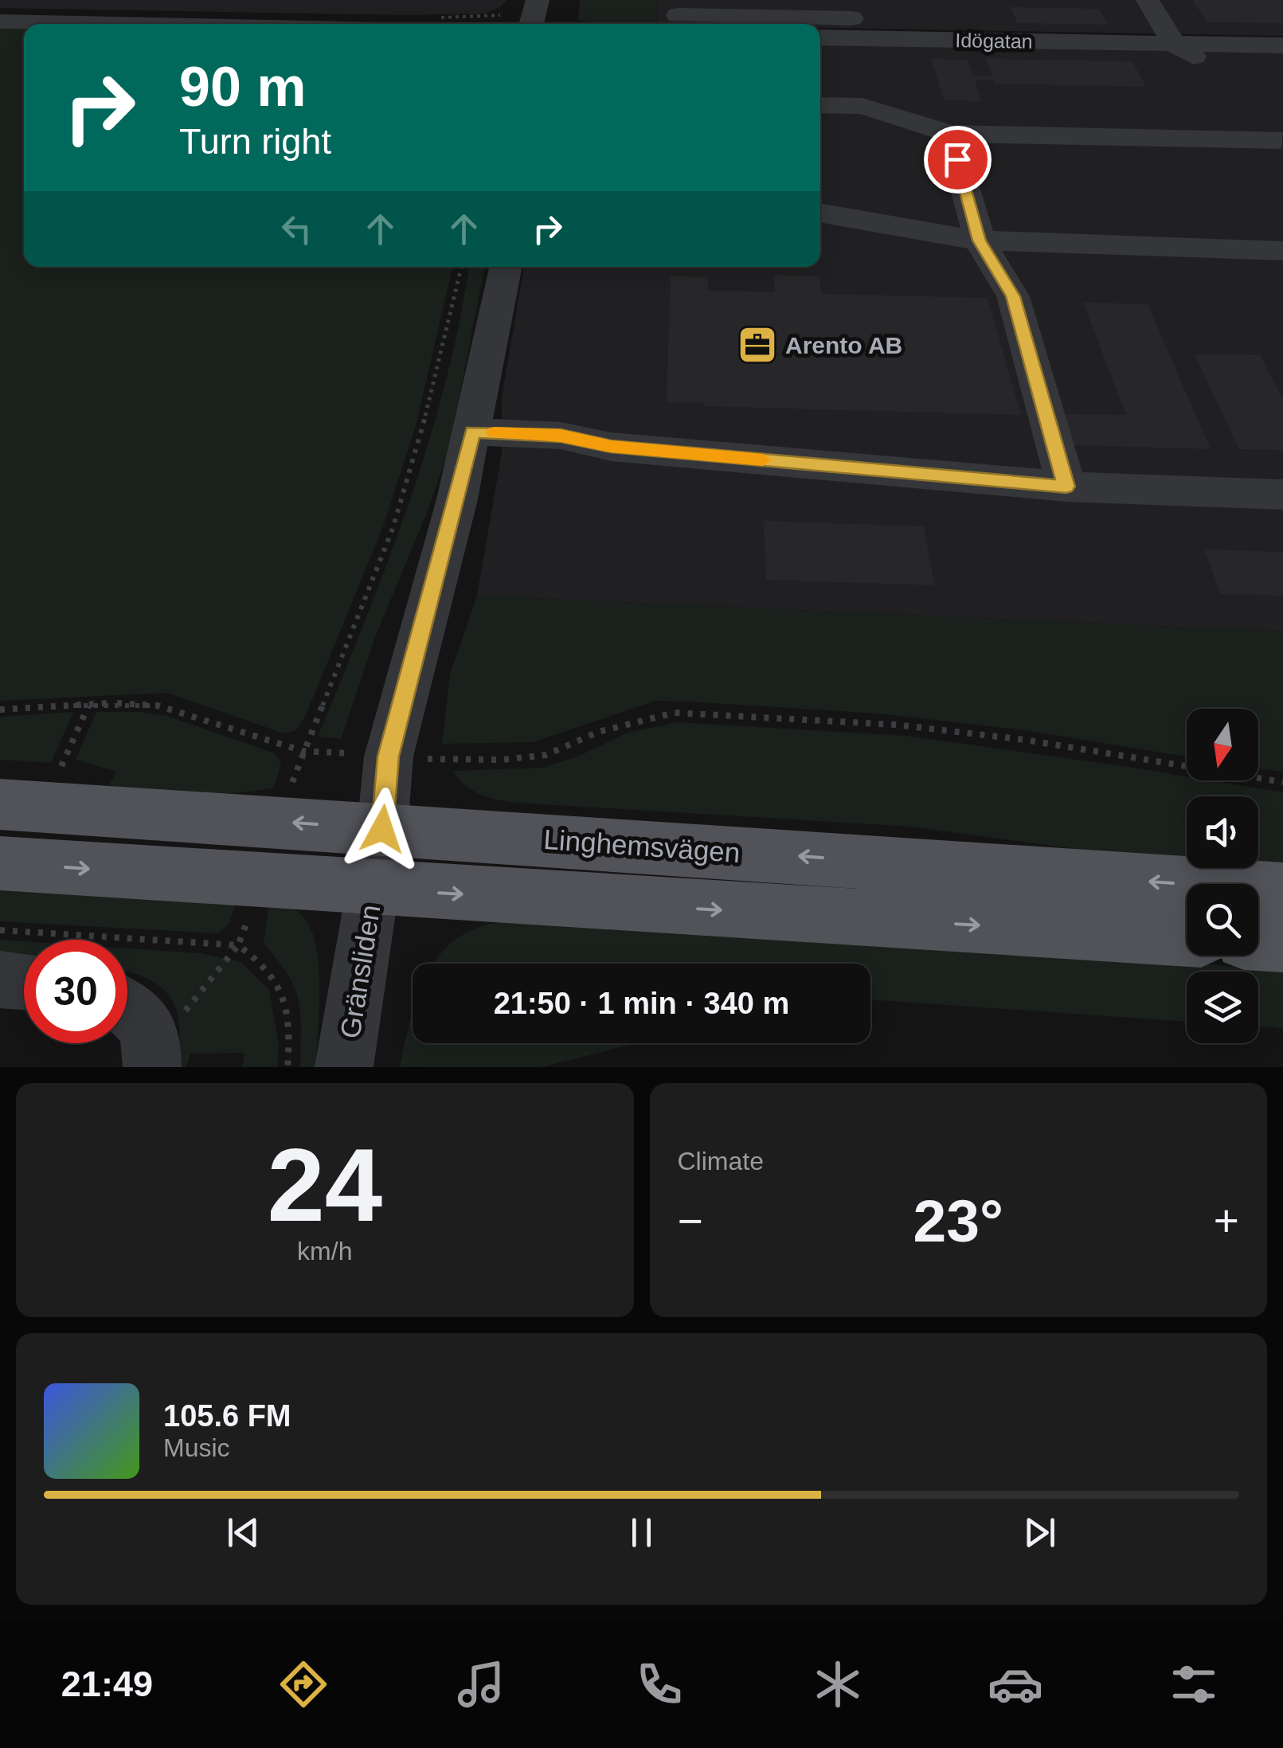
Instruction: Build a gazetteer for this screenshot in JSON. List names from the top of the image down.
{
  "streets": {
    "main road": ["Linghemsvägen"],
    "street": ["Idögatan", "Gränsliden"]
  },
  "crossings": [
    ["Linghemsvägen", "Gränsliden"]
  ],
  "places": {
    "office": ["Arento AB"]
  },
  "north": "bottom",
  "page": {
    "turn": ["90 m", "Turn right"],
    "limit": "30",
    "trip": "21:50 · 1 min · 340 m",
    "tile": [
      ["24", "km/h"],
      "Climate"
    ],
    "heat": ["−", "23°", "+"],
    "song": ["105.6 FM", "Music"],
    "tabs": "21:49"
  }
}
